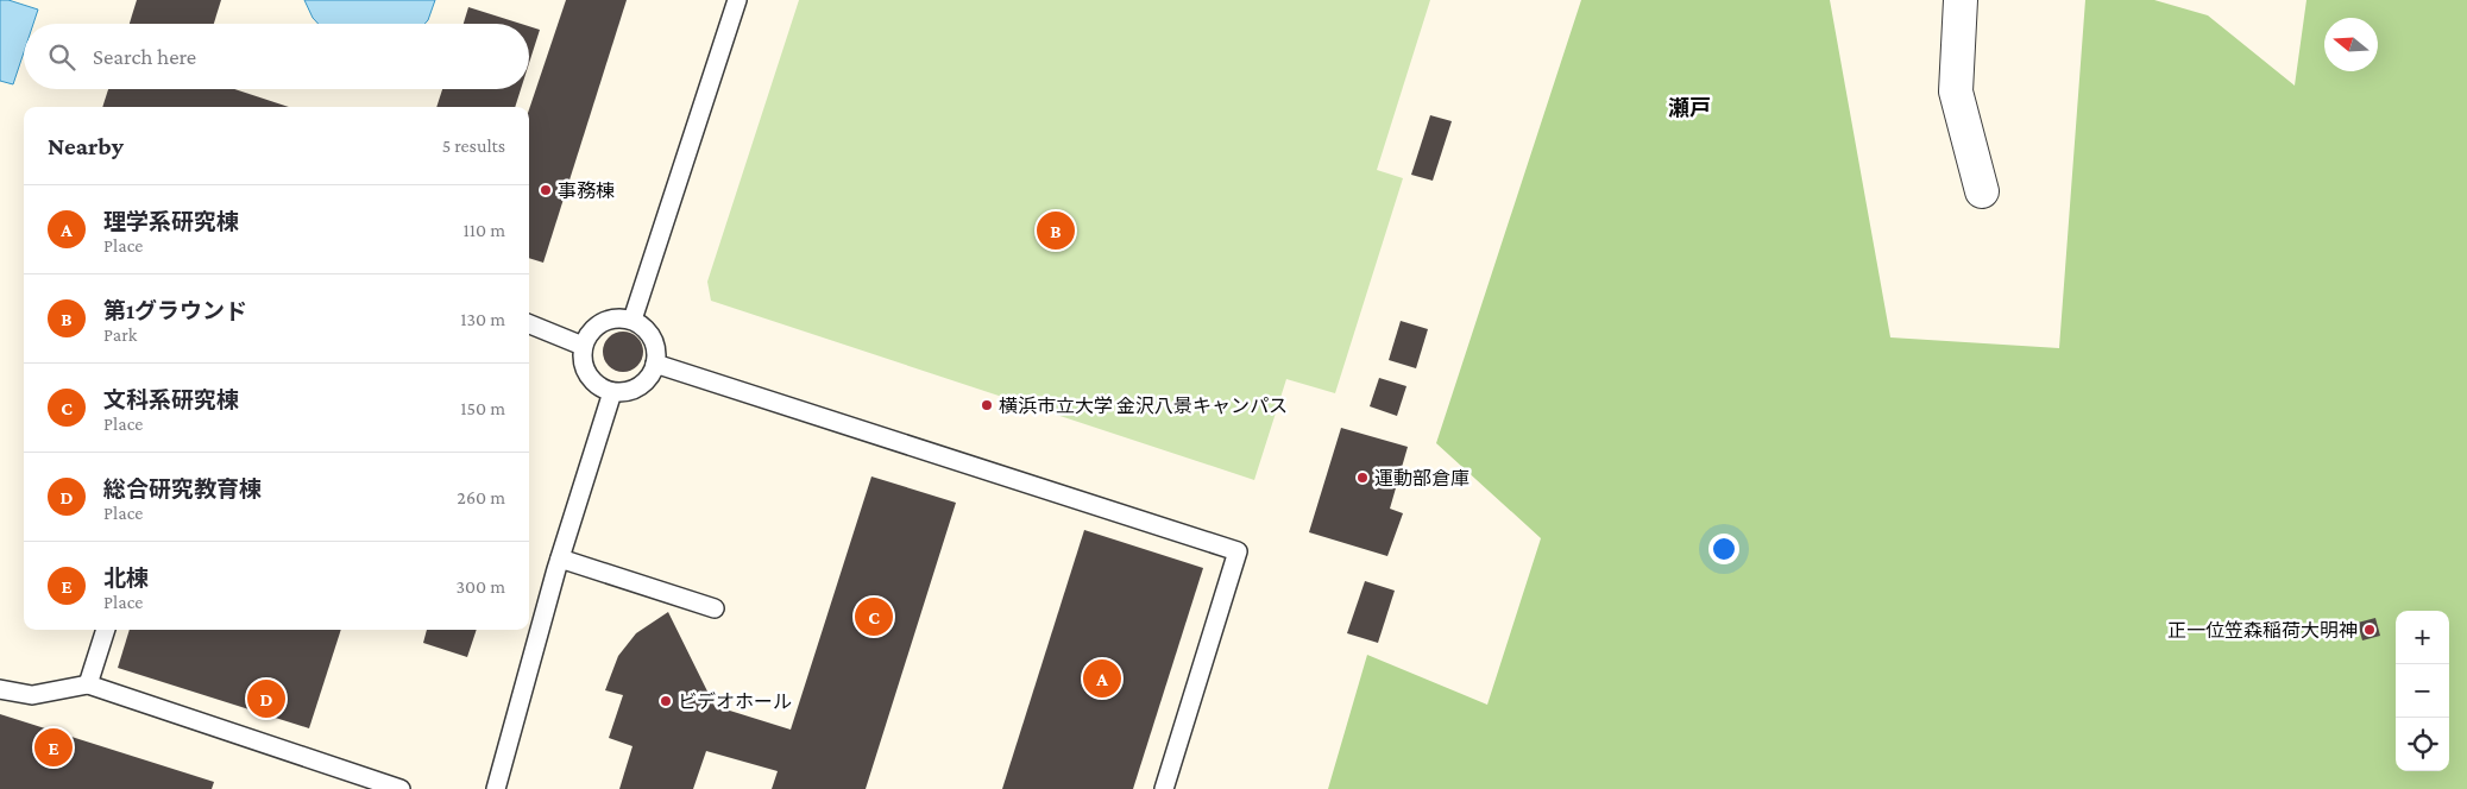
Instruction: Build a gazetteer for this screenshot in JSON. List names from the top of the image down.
{
  "districts": ["瀬戸"],
  "places": [
    "事務棟",
    "横浜市立大学 金沢八景キャンパス",
    "運動部倉庫",
    "正一位笠森稲荷大明神",
    "ビデオホール"
  ],
  "north": "left",
  "page": {
    "search": "Search here",
    "heading": ["Nearby", "5 results"],
    "list": [
      {
        "mark": "A",
        "name": "理学系研究棟",
        "note": "Place",
        "value": "110 m"
      },
      {
        "mark": "B",
        "name": "第1グラウンド",
        "note": "Park",
        "value": "130 m"
      },
      {
        "mark": "C",
        "name": "文科系研究棟",
        "note": "Place",
        "value": "150 m"
      },
      {
        "mark": "D",
        "name": "総合研究教育棟",
        "note": "Place",
        "value": "260 m"
      },
      {
        "mark": "E",
        "name": "北棟",
        "note": "Place",
        "value": "300 m"
      }
    ],
    "pins": [
      "B",
      "C",
      "A",
      "D",
      "E"
    ],
    "map_buttons": ["+", "−"]
  }
}
